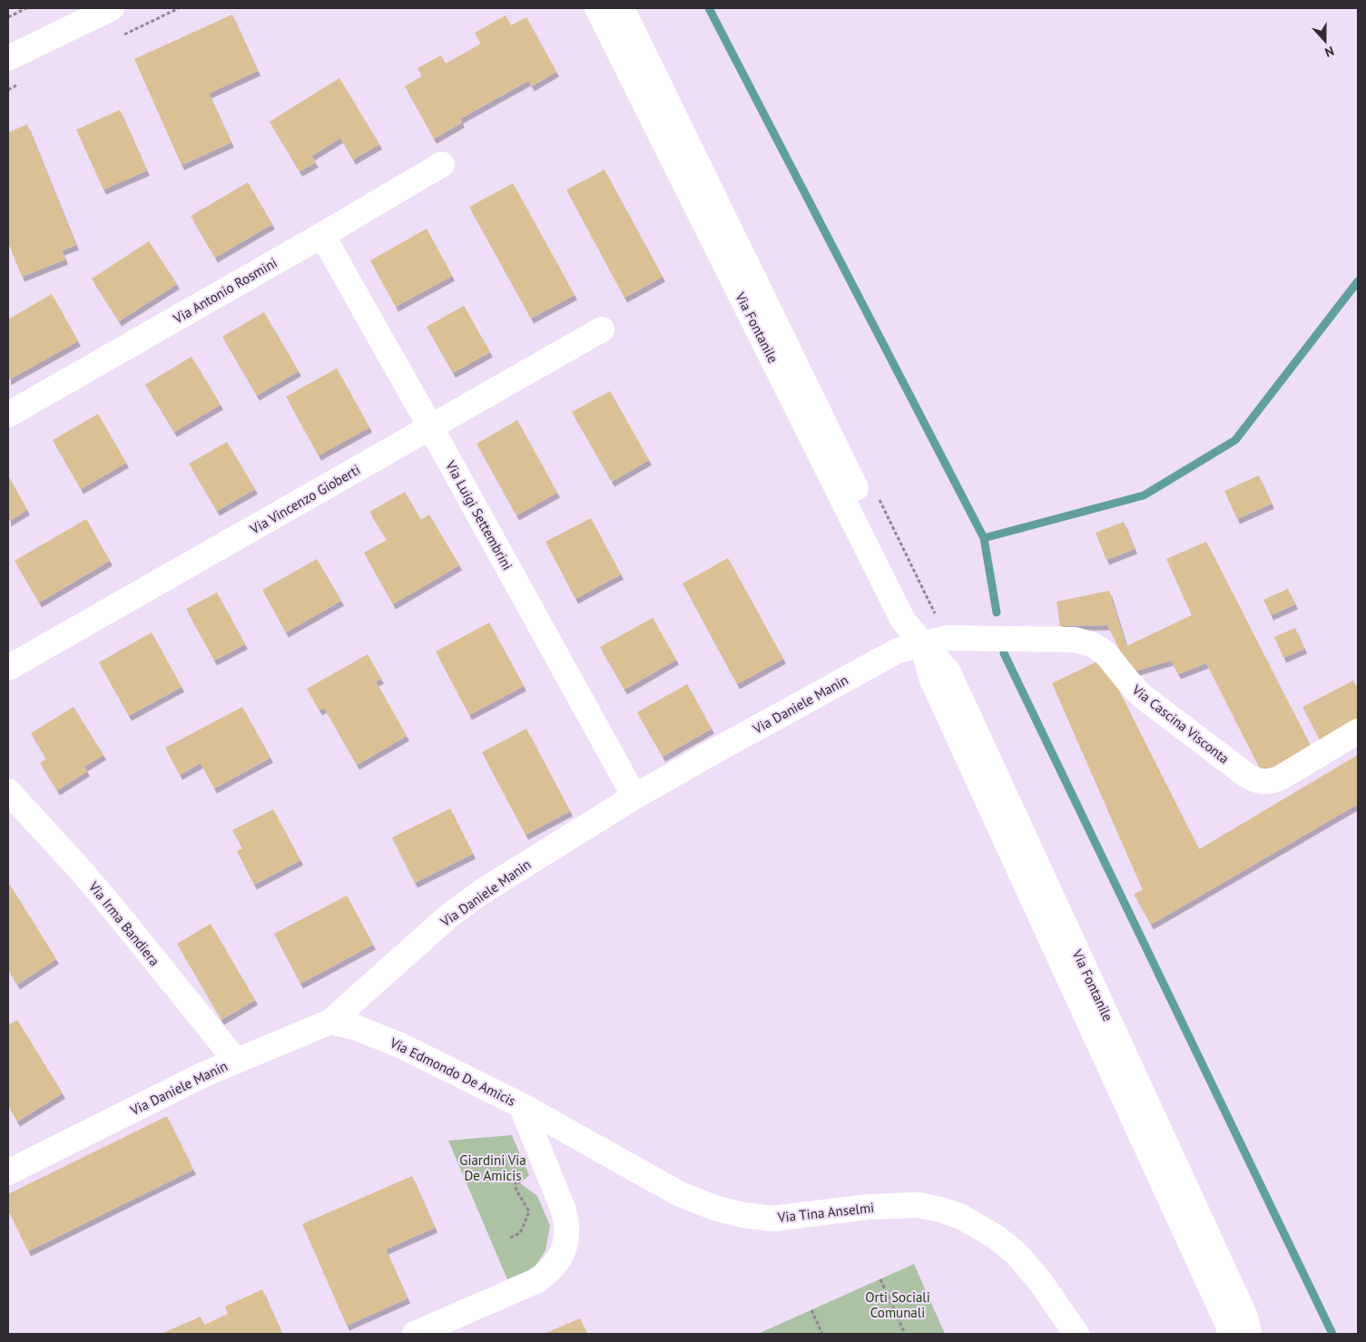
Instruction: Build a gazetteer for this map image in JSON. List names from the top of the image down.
{
  "streets": {
    "street": [
      "Via Antonio Rosmini",
      "Via Fontanile",
      "Via Vincenzo Gioberti",
      "Via Luigi Settembrini",
      "Via Daniele Manin",
      "Via Cascina Visconta",
      "Via Irma Bandiera",
      "Via Edmondo De Amicis",
      "Via Tina Anselmi"
    ]
  },
  "crossings": [
    ["Via Antonio Rosmini", "Via Luigi Settembrini"],
    ["Via Fontanile", "Via Daniele Manin"],
    ["Via Fontanile", "Via Cascina Visconta"],
    ["Via Vincenzo Gioberti", "Via Luigi Settembrini"],
    ["Via Luigi Settembrini", "Via Daniele Manin"],
    ["Via Daniele Manin", "Via Cascina Visconta"],
    ["Via Daniele Manin", "Via Irma Bandiera"],
    ["Via Daniele Manin", "Via Edmondo De Amicis"],
    ["Via Edmondo De Amicis", "Via Tina Anselmi"]
  ],
  "parks": ["Giardini Via De Amicis", "Orti Sociali Comunali"],
  "north": "bottom"
}
